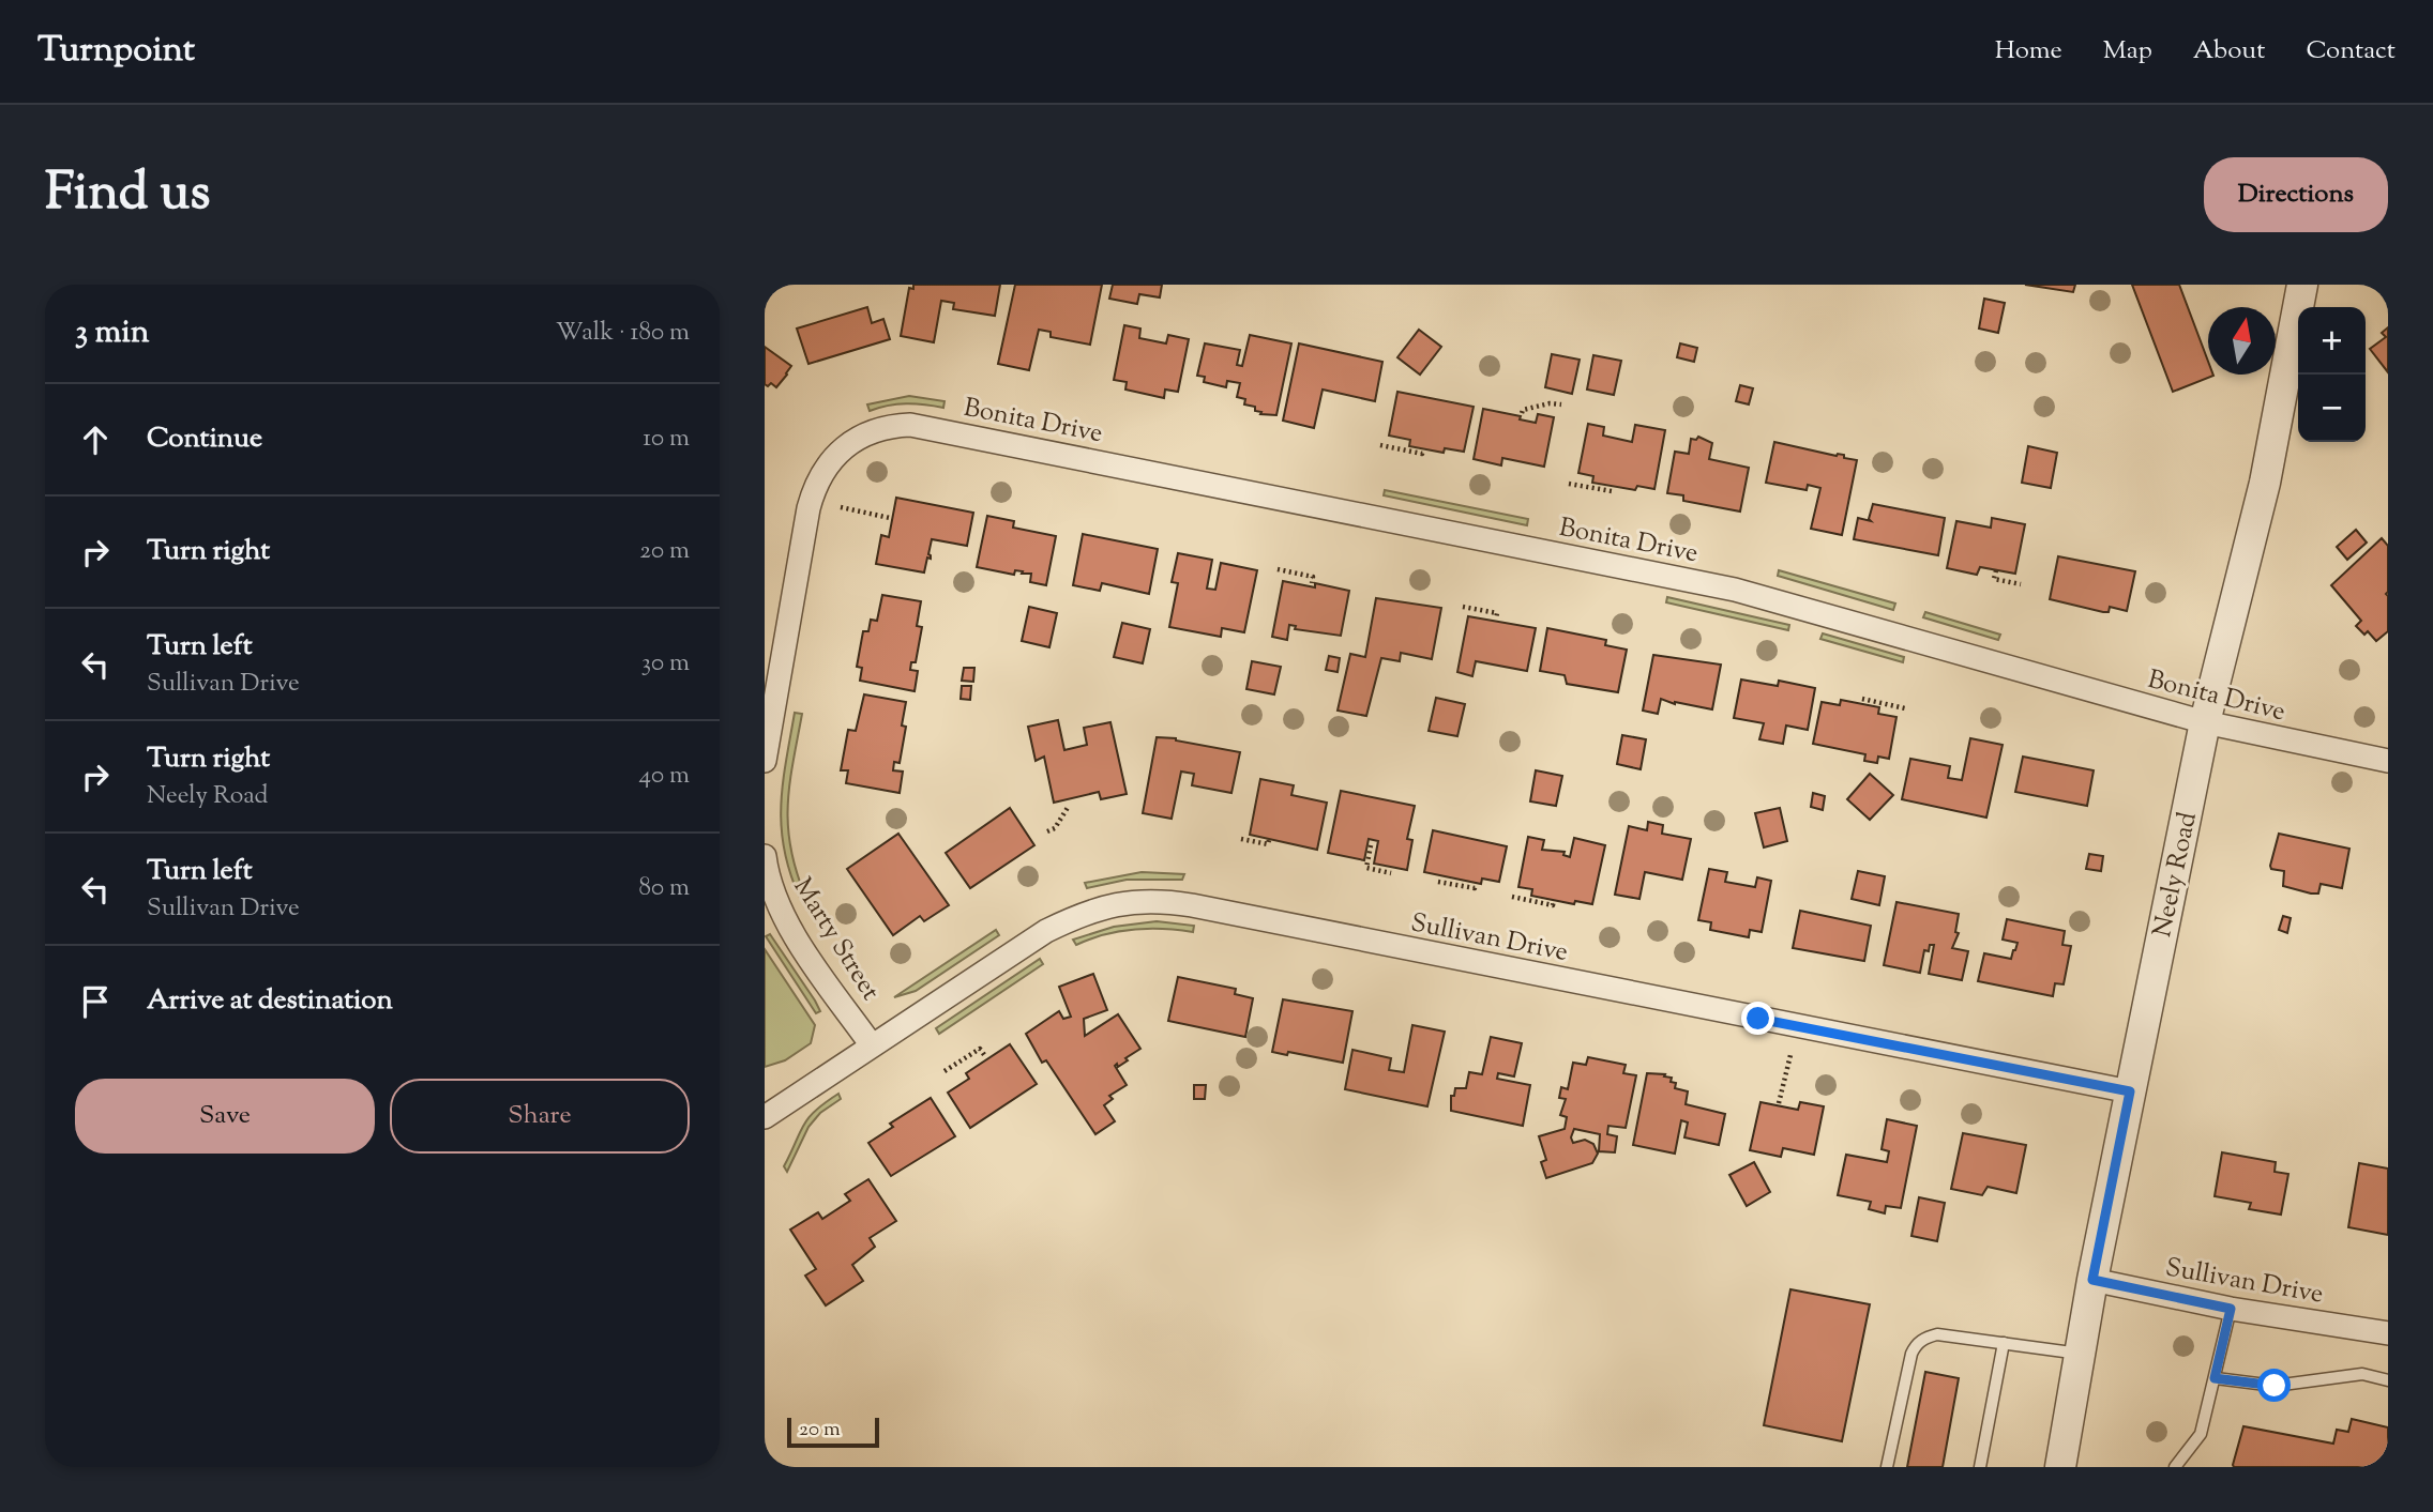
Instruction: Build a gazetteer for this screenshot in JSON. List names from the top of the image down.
{
  "streets": {
    "street": [
      "Bonita Drive",
      "Neely Road",
      "Sullivan Drive",
      "Marty Street"
    ]
  },
  "crossings": [
    ["Bonita Drive", "Neely Road"],
    ["Neely Road", "Sullivan Drive"],
    ["Sullivan Drive", "Marty Street"]
  ],
  "scale_bar": "20 m",
  "north": "top",
  "page": {
    "header": "Turnpoint",
    "nav": [
      "Home",
      "Map",
      "About",
      "Contact"
    ],
    "title": "Find us",
    "buttons": [
      "Directions",
      ["Save", "Share"]
    ],
    "heading": ["3 min", "Walk · 180 m"],
    "map_buttons": ["+", "−"],
    "list": [
      ["Continue", "10 m"],
      ["Turn right", "20 m"],
      ["Turn left", "Sullivan Drive", "30 m"],
      ["Turn right", "Neely Road", "40 m"],
      ["Turn left", "Sullivan Drive", "80 m"],
      "Arrive at destination"
    ],
    "scale": "20 m"
  }
}
